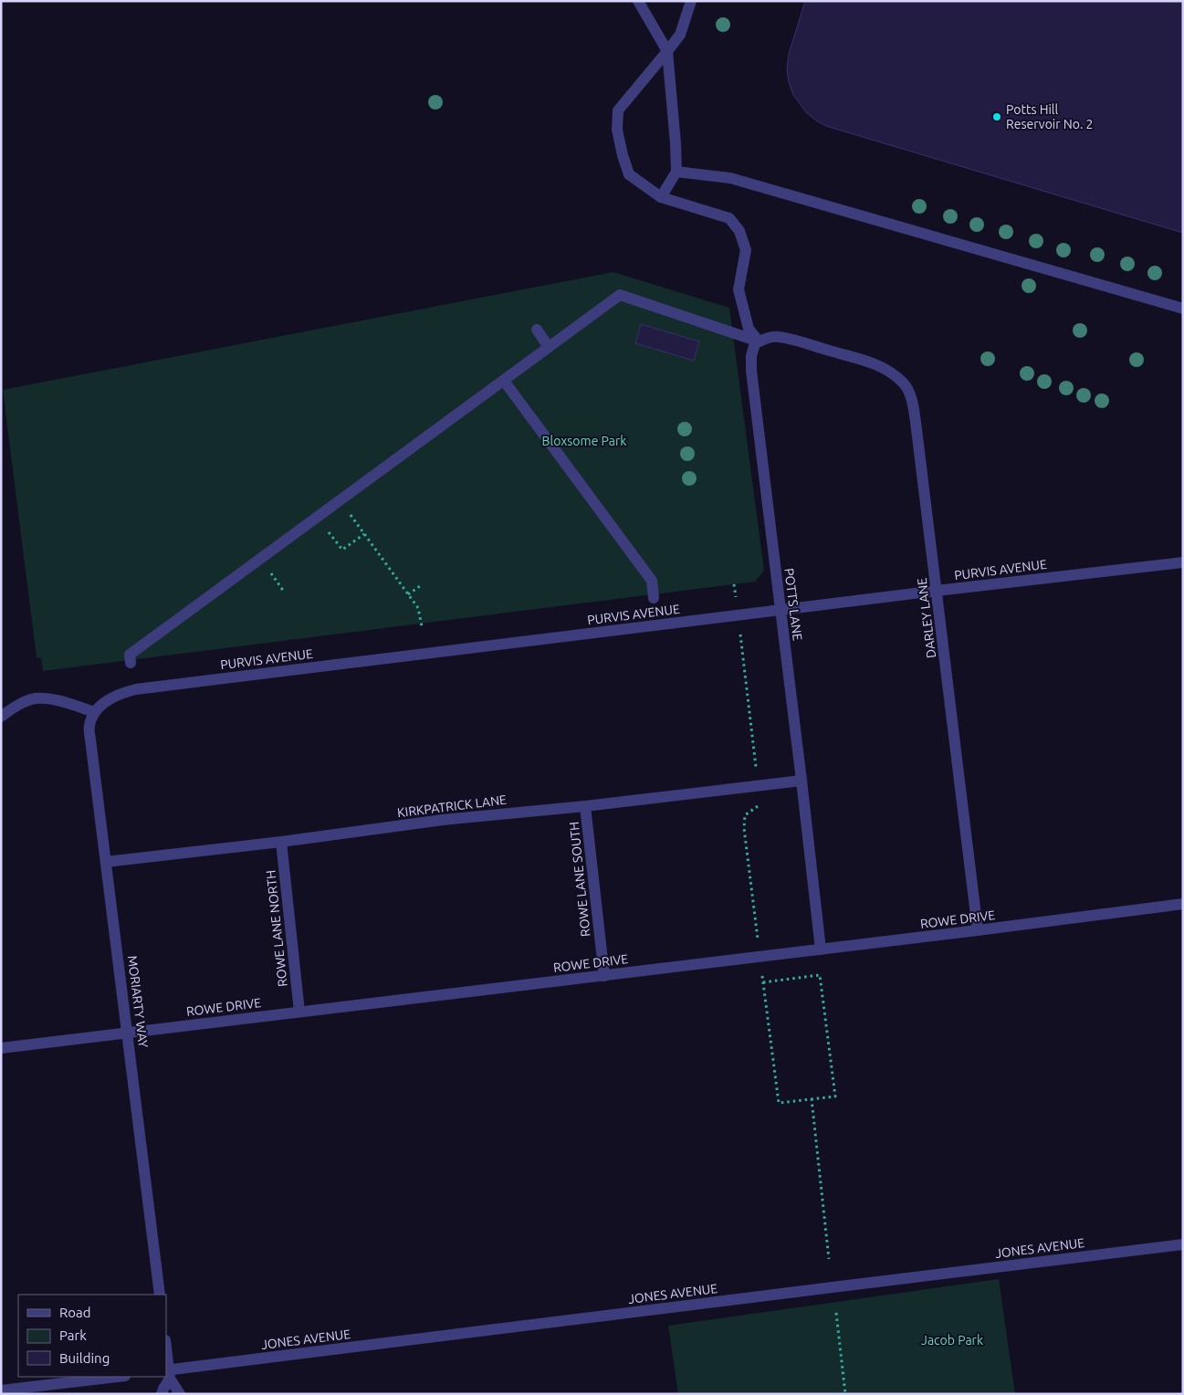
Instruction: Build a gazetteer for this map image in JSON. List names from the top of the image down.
{
  "streets": {
    "street": [
      "PURVIS AVENUE",
      "POTTS LANE",
      "DARLEY LANE",
      "KIRKPATRICK LANE",
      "ROWE LANE SOUTH",
      "ROWE DRIVE",
      "ROWE LANE NORTH",
      "MORIARTY WAY",
      "JONES AVENUE"
    ]
  },
  "crossings": [
    ["PURVIS AVENUE", "POTTS LANE"],
    ["PURVIS AVENUE", "DARLEY LANE"],
    ["PURVIS AVENUE", "MORIARTY WAY"],
    ["POTTS LANE", "DARLEY LANE"],
    ["POTTS LANE", "KIRKPATRICK LANE"],
    ["POTTS LANE", "ROWE DRIVE"],
    ["DARLEY LANE", "ROWE DRIVE"],
    ["KIRKPATRICK LANE", "ROWE LANE SOUTH"],
    ["KIRKPATRICK LANE", "ROWE LANE NORTH"],
    ["KIRKPATRICK LANE", "MORIARTY WAY"],
    ["ROWE LANE SOUTH", "ROWE DRIVE"],
    ["ROWE DRIVE", "ROWE LANE NORTH"],
    ["ROWE DRIVE", "MORIARTY WAY"]
  ],
  "parks": ["Bloxsome Park", "Jacob Park"],
  "places": ["Potts Hill Reservoir No. 2"],
  "legend": ["Road", "Park", "Building"]
}
